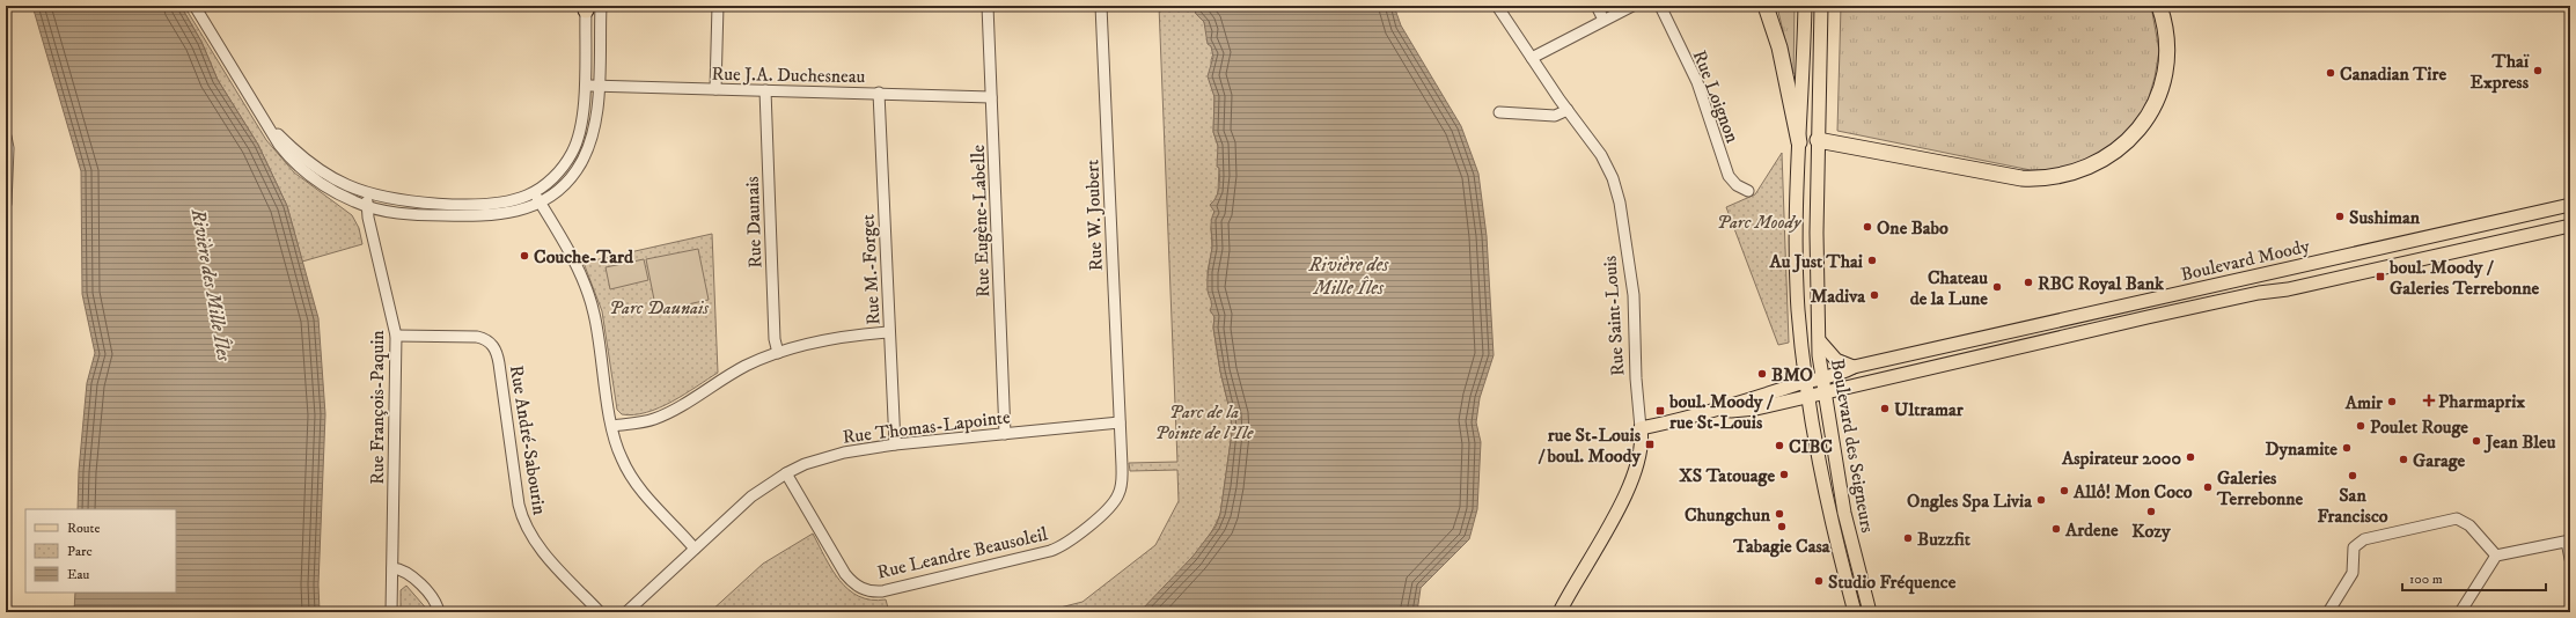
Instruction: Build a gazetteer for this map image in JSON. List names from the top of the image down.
{
  "streets": {
    "main road": ["Boulevard Moody", "Rue Saint-Louis", "Boulevard des Seigneurs"],
    "street": [
      "Rue J.A. Duchesneau",
      "Rue Loignon",
      "Rue W. Joubert",
      "Rue Eugène-Labelle",
      "Rue Daunais",
      "Rue M.-Forget",
      "Rue François-Paquin",
      "Rue Thomas-Lapointe",
      "Rue André-Sabourin",
      "Rue Leandre Beausoleil"
    ]
  },
  "crossings": [
    ["Rue J.A. Duchesneau", "Rue Eugène-Labelle"],
    ["Rue J.A. Duchesneau", "Rue Daunais"],
    ["Rue J.A. Duchesneau", "Rue M.-Forget"],
    ["Rue W. Joubert", "Rue Thomas-Lapointe"],
    ["Rue W. Joubert", "Rue Leandre Beausoleil"],
    ["Rue Eugène-Labelle", "Rue Thomas-Lapointe"],
    ["Boulevard Moody", "Rue Saint-Louis"],
    ["Boulevard Moody", "Boulevard des Seigneurs"],
    ["Rue M.-Forget", "Rue Thomas-Lapointe"],
    ["Rue François-Paquin", "Rue André-Sabourin"],
    ["Rue Thomas-Lapointe", "Rue Leandre Beausoleil"]
  ],
  "water": ["Rivière des Mille Îles"],
  "parks": ["Parc Moody", "Parc Daunais", "Parc de la Pointe de l'Ile"],
  "places": {
    "other": [
      "Thaï Express",
      "Canadian Tire",
      "Sushiman",
      "One Babo",
      "Couche-Tard",
      "Au Just Thai",
      "RBC Royal Bank",
      "Chateau de la Lune",
      "Madiva",
      "BMO",
      "Amir",
      "Ultramar",
      "Poulet Rouge",
      "Jean Bleu",
      "CIBC",
      "Dynamite",
      "Aspirateur 2000",
      "Garage",
      "XS Tatouage",
      "San Francisco",
      "Galeries Terrebonne",
      "Allô! Mon Coco",
      "Ongles Spa Livia",
      "Kozy",
      "Chungchun",
      "Tabagie Casa",
      "Ardene",
      "Buzzfit",
      "Studio Fréquence"
    ],
    "transit": ["boul. Moody / Galeries Terrebonne", "boul. Moody / rue St-Louis", "rue St-Louis / boul. Moody"],
    "health": ["Pharmaprix"]
  },
  "legend": ["Route", "Parc", "Eau"],
  "scale_bar": "100 m"
}
